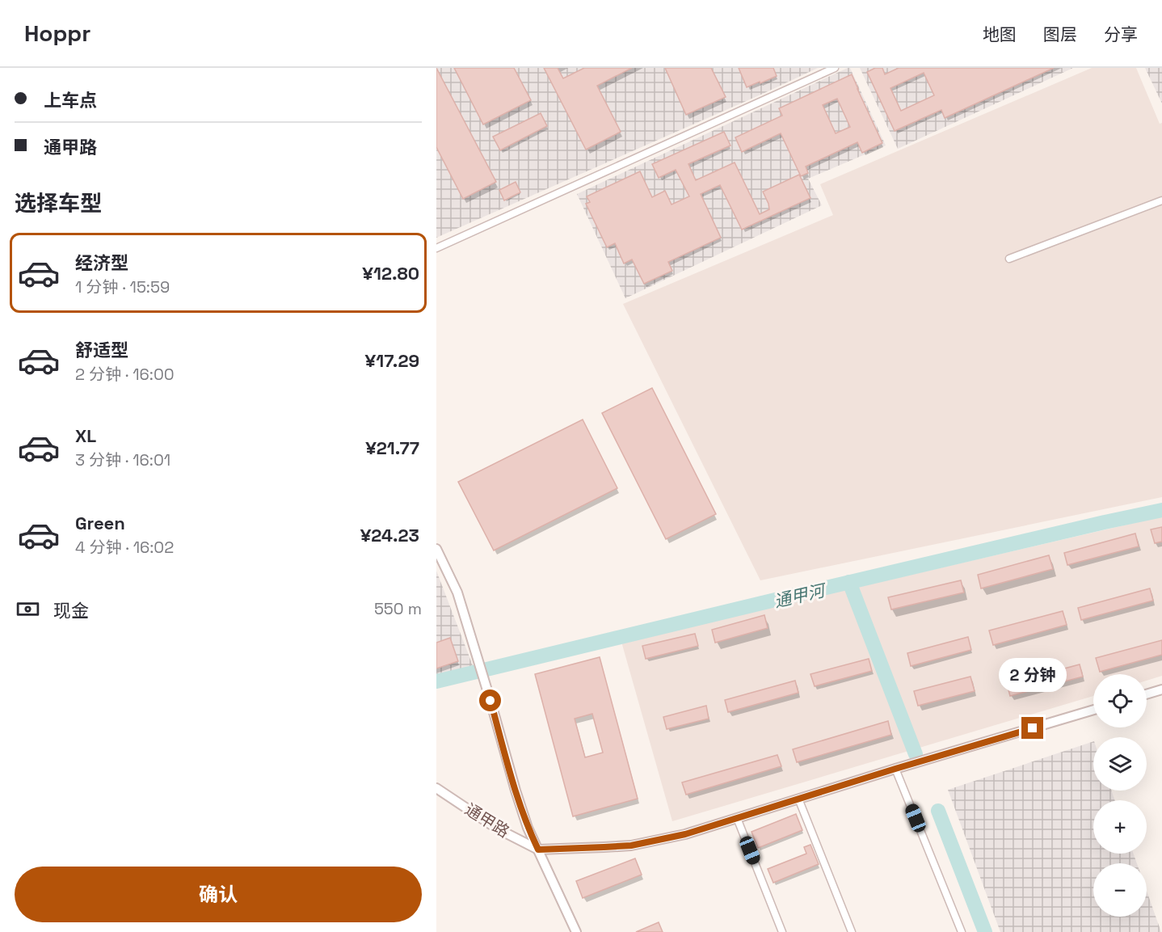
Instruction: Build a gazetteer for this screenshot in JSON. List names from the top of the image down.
{
  "streets": {
    "street": ["通甲路"]
  },
  "water": ["通甲河"],
  "page": {
    "header": "Hoppr",
    "nav": ["地图", "图层", "分享"],
    "banner": ["上车点", "通甲路"],
    "heading": "选择车型",
    "list": [
      {
        "name": "经济型",
        "note": "1 分钟 · 15:59",
        "value": "¥12.80"
      },
      {
        "name": "舒适型",
        "note": "2 分钟 · 16:00",
        "value": "¥17.29"
      },
      {
        "name": "XL",
        "note": "3 分钟 · 16:01",
        "value": "¥21.77"
      },
      {
        "name": "Green",
        "note": "4 分钟 · 16:02",
        "value": "¥24.23"
      }
    ],
    "pay": ["现金", "550 m"],
    "bubble": "2 分钟",
    "map_buttons": ["+", "−"],
    "buttons": "确认"
  }
}
